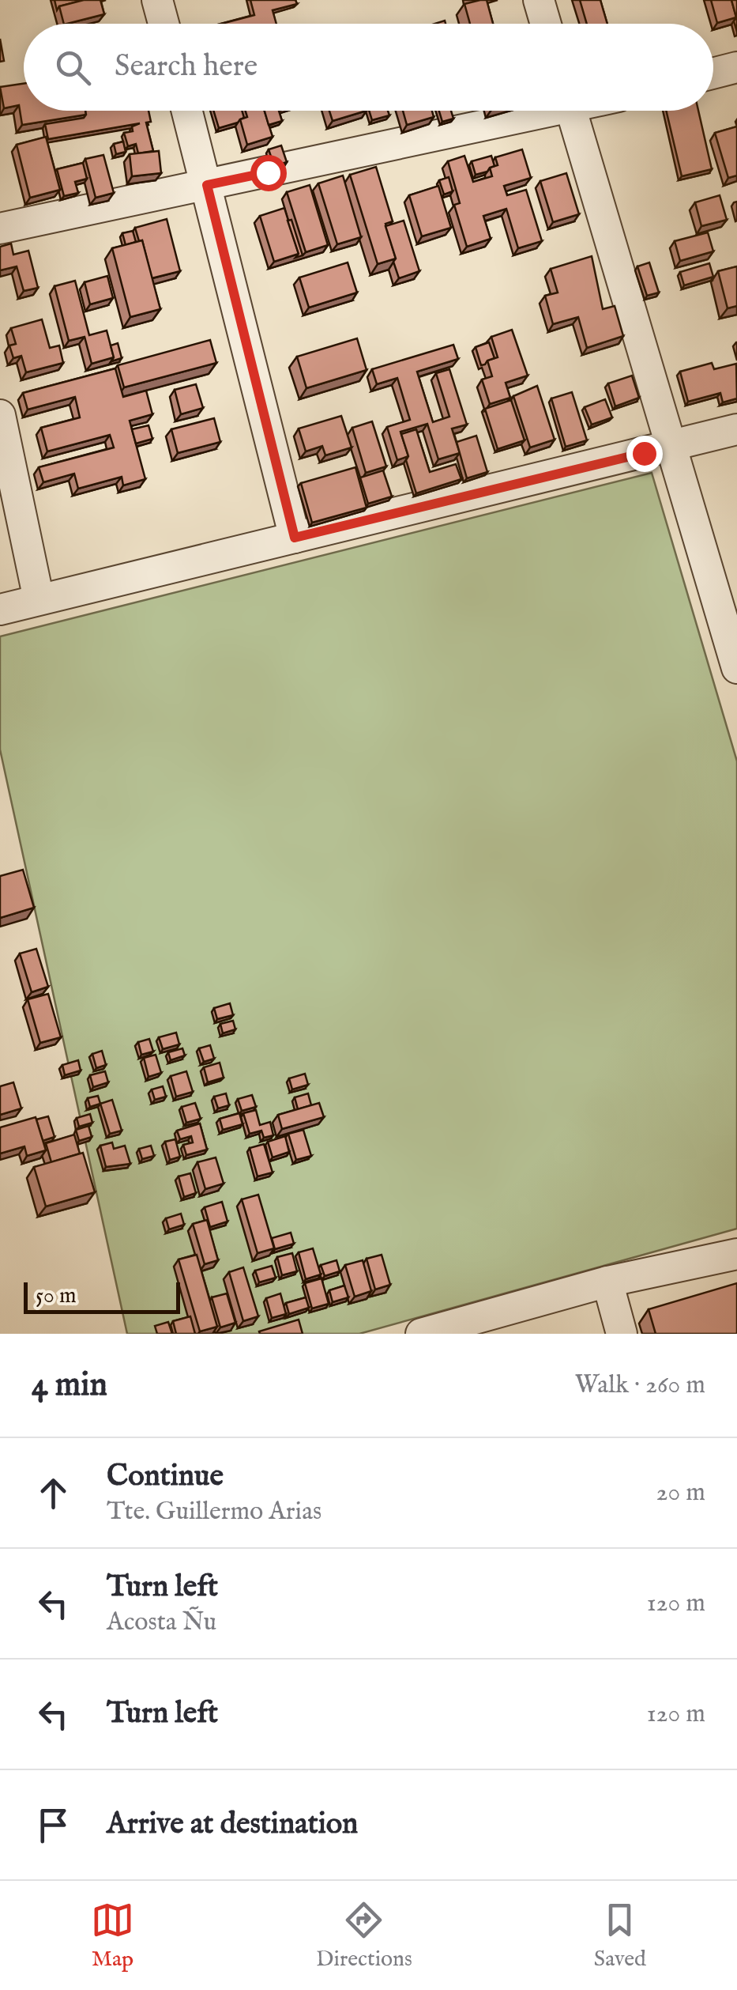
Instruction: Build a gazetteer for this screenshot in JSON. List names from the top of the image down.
{
  "scale_bar": "50 m",
  "page": {
    "search": "Search here",
    "scale": "50 m",
    "heading": ["4 min", "Walk · 260 m"],
    "list": [
      ["Continue", "Tte. Guillermo Arias", "20 m"],
      ["Turn left", "Acosta Ñu", "120 m"],
      ["Turn left", "120 m"],
      "Arrive at destination"
    ],
    "nav": ["Map", "Directions", "Saved"]
  }
}
